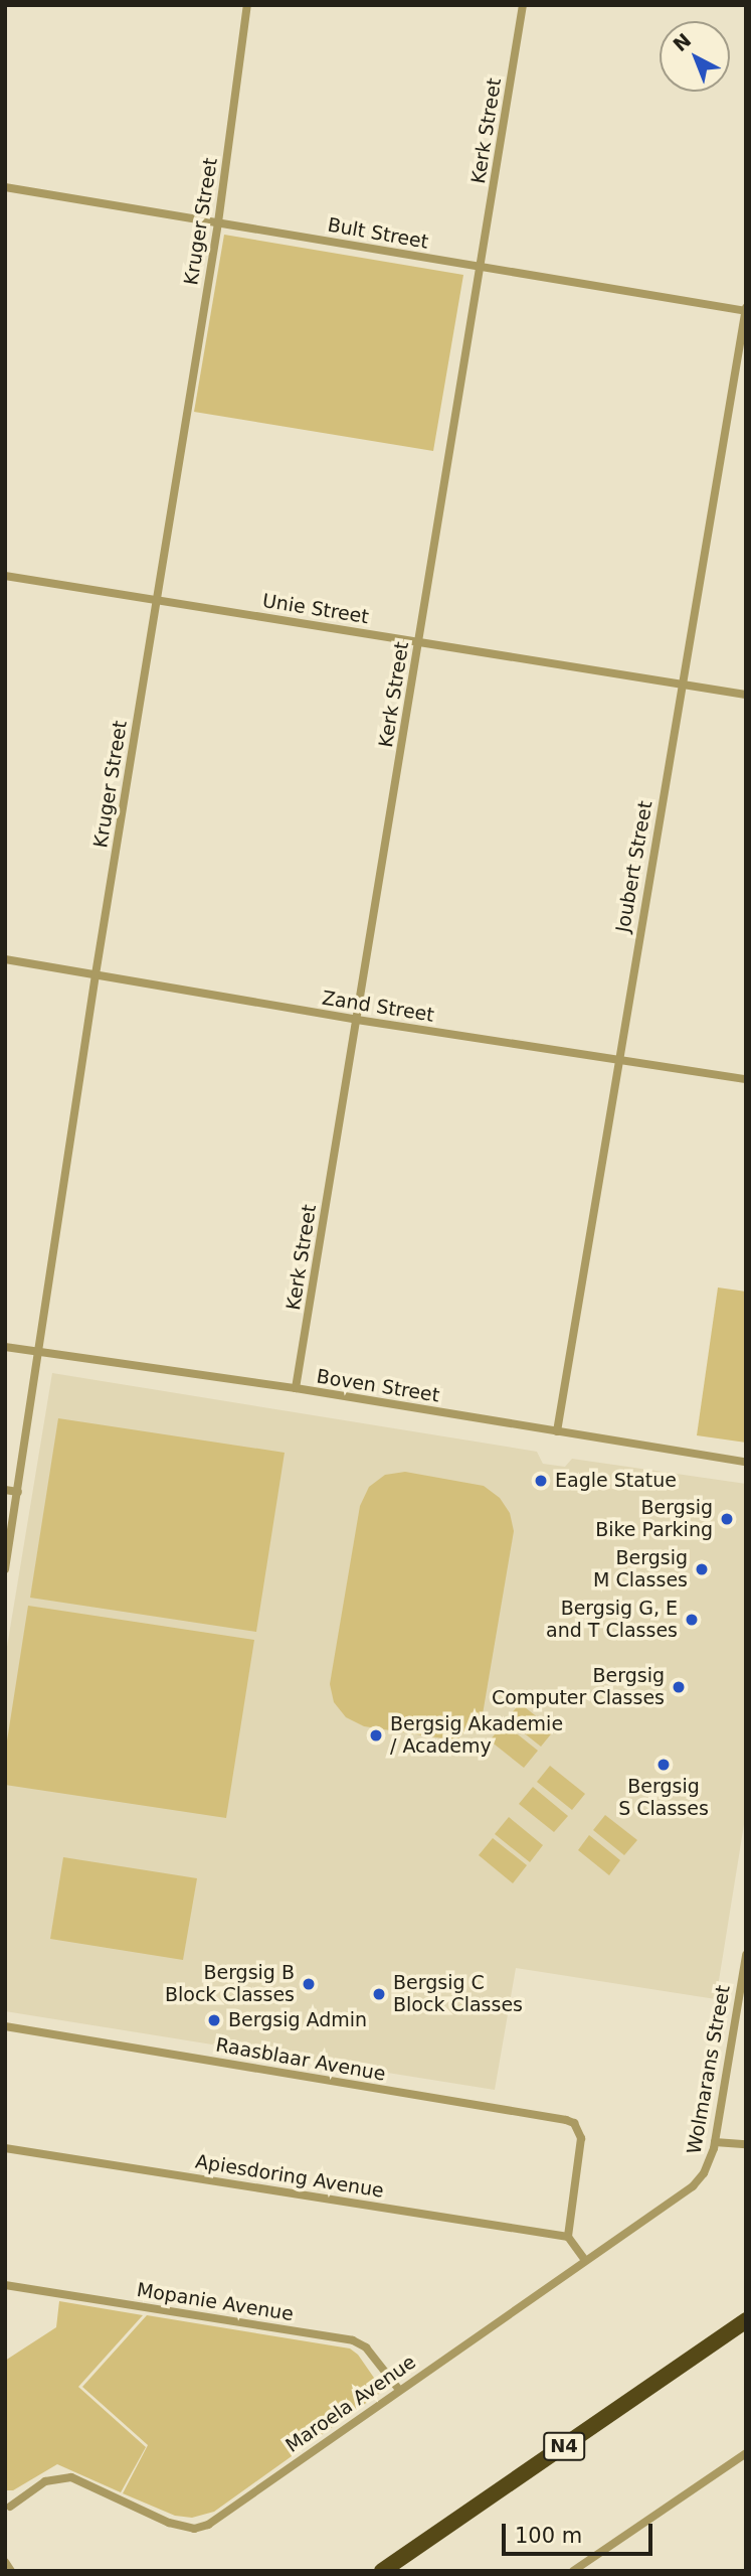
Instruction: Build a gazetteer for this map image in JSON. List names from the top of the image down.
{
  "streets": {
    "highway": ["N4"],
    "street": [
      "Kerk Street",
      "Kruger Street",
      "Bult Street",
      "Unie Street",
      "Joubert Street",
      "Zand Street",
      "Boven Street",
      "Raasblaar Avenue",
      "Wolmarans Street",
      "Apiesdoring Avenue",
      "Mopanie Avenue",
      "Maroela Avenue"
    ]
  },
  "crossings": [
    ["Kerk Street", "Bult Street"],
    ["Kerk Street", "Unie Street"],
    ["Kerk Street", "Zand Street"],
    ["Kerk Street", "Boven Street"],
    ["Kruger Street", "Bult Street"],
    ["Kruger Street", "Unie Street"],
    ["Kruger Street", "Zand Street"],
    ["Kruger Street", "Boven Street"],
    ["Bult Street", "Joubert Street"],
    ["Unie Street", "Joubert Street"],
    ["Joubert Street", "Zand Street"],
    ["Joubert Street", "Boven Street"],
    ["Raasblaar Avenue", "Apiesdoring Avenue"],
    ["Wolmarans Street", "Maroela Avenue"],
    ["Mopanie Avenue", "Maroela Avenue"]
  ],
  "places": [
    "Eagle Statue",
    "Bergsig Bike Parking",
    "Bergsig M Classes",
    "Bergsig G, E and T Classes",
    "Bergsig Computer Classes",
    "Bergsig Akademie / Academy",
    "Bergsig S Classes",
    "Bergsig B Block Classes",
    "Bergsig C Block Classes",
    "Bergsig Admin"
  ],
  "scale_bar": "100 m",
  "north": "top left"
}
